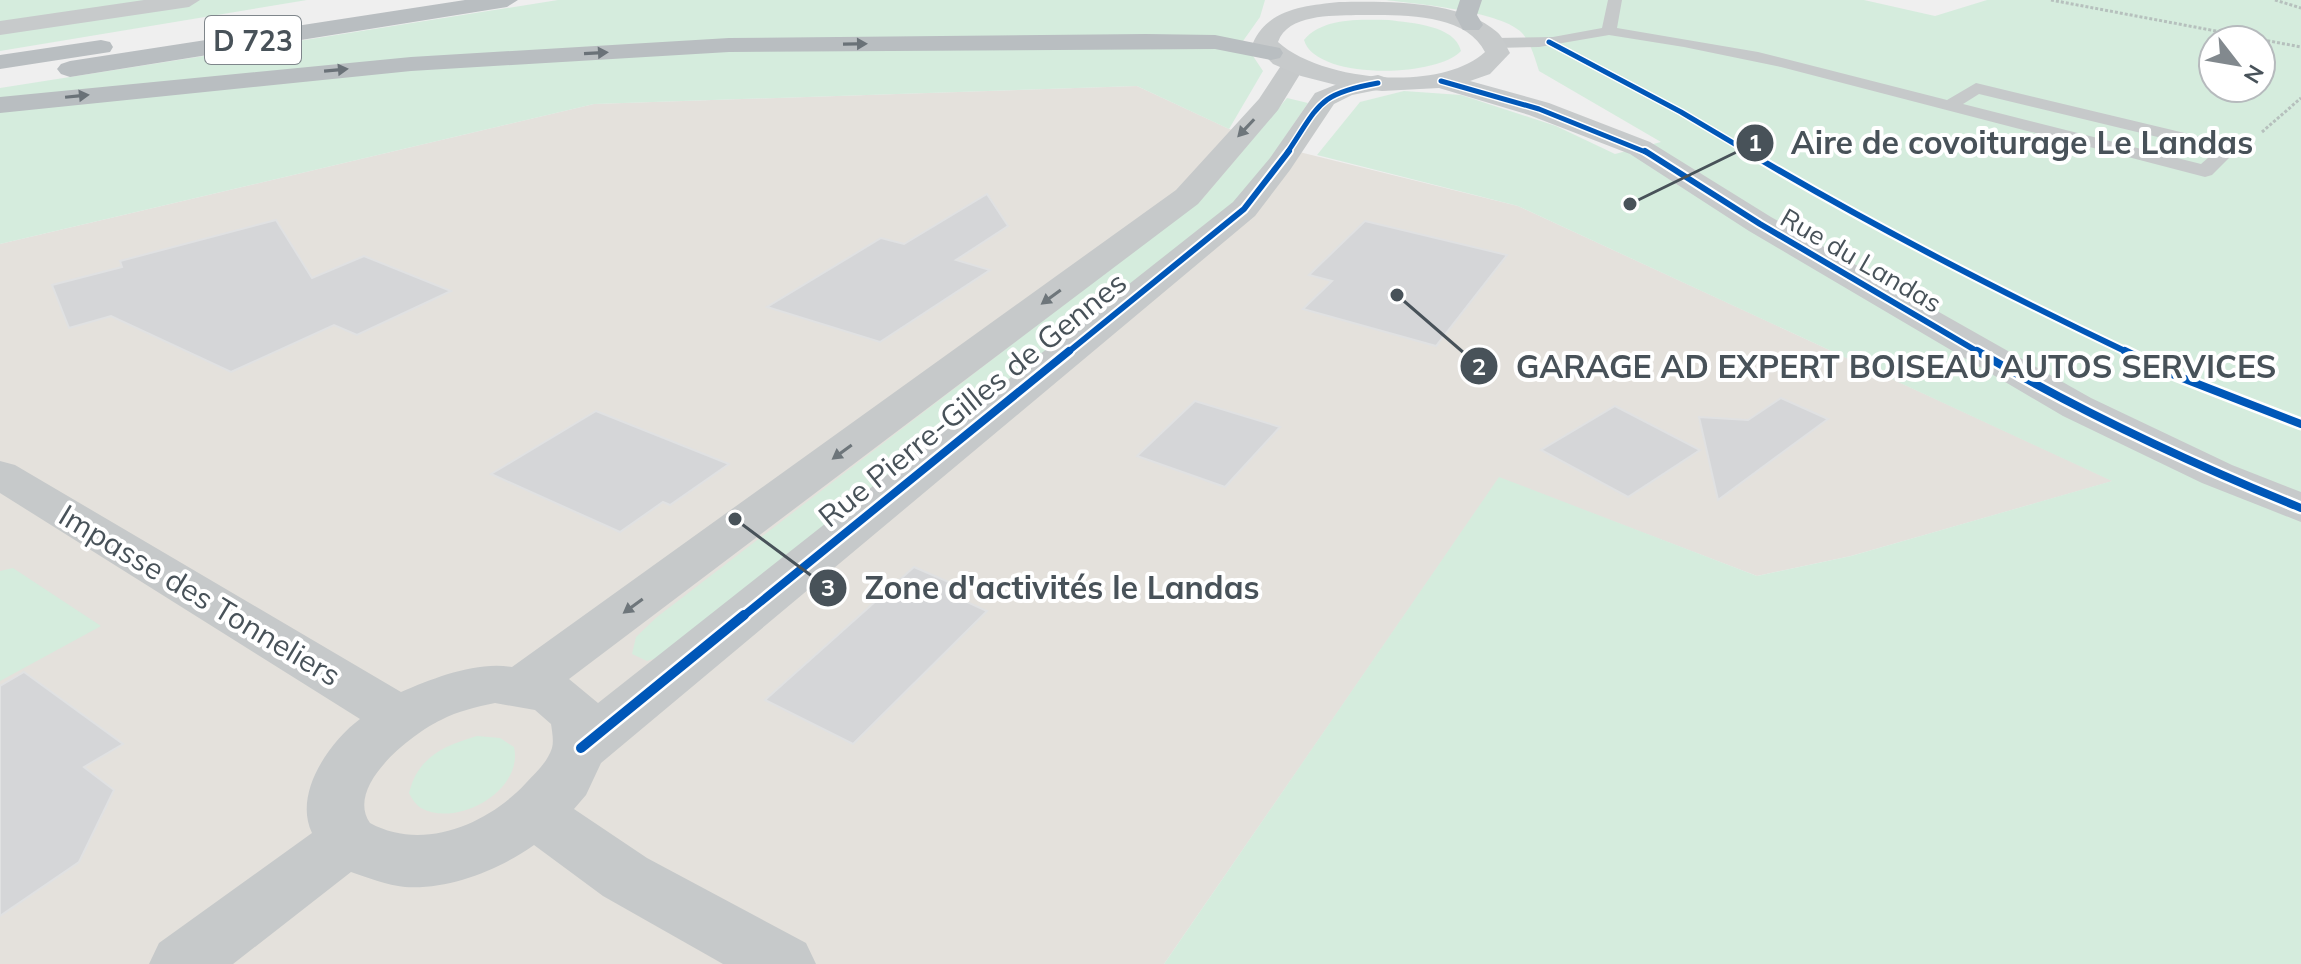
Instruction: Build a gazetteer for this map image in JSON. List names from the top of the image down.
{
  "streets": {
    "highway": ["D 723"],
    "street": ["Rue du Landas", "Rue Pierre-Gilles de Gennes", "Impasse des Tonneliers"]
  },
  "crossings": [
    ["Rue Pierre-Gilles de Gennes", "Impasse des Tonneliers"]
  ],
  "places": ["Aire de covoiturage Le Landas", "GARAGE AD EXPERT BOISEAU AUTOS SERVICES", "Zone d'activités le Landas"],
  "north": "bottom right"
}
